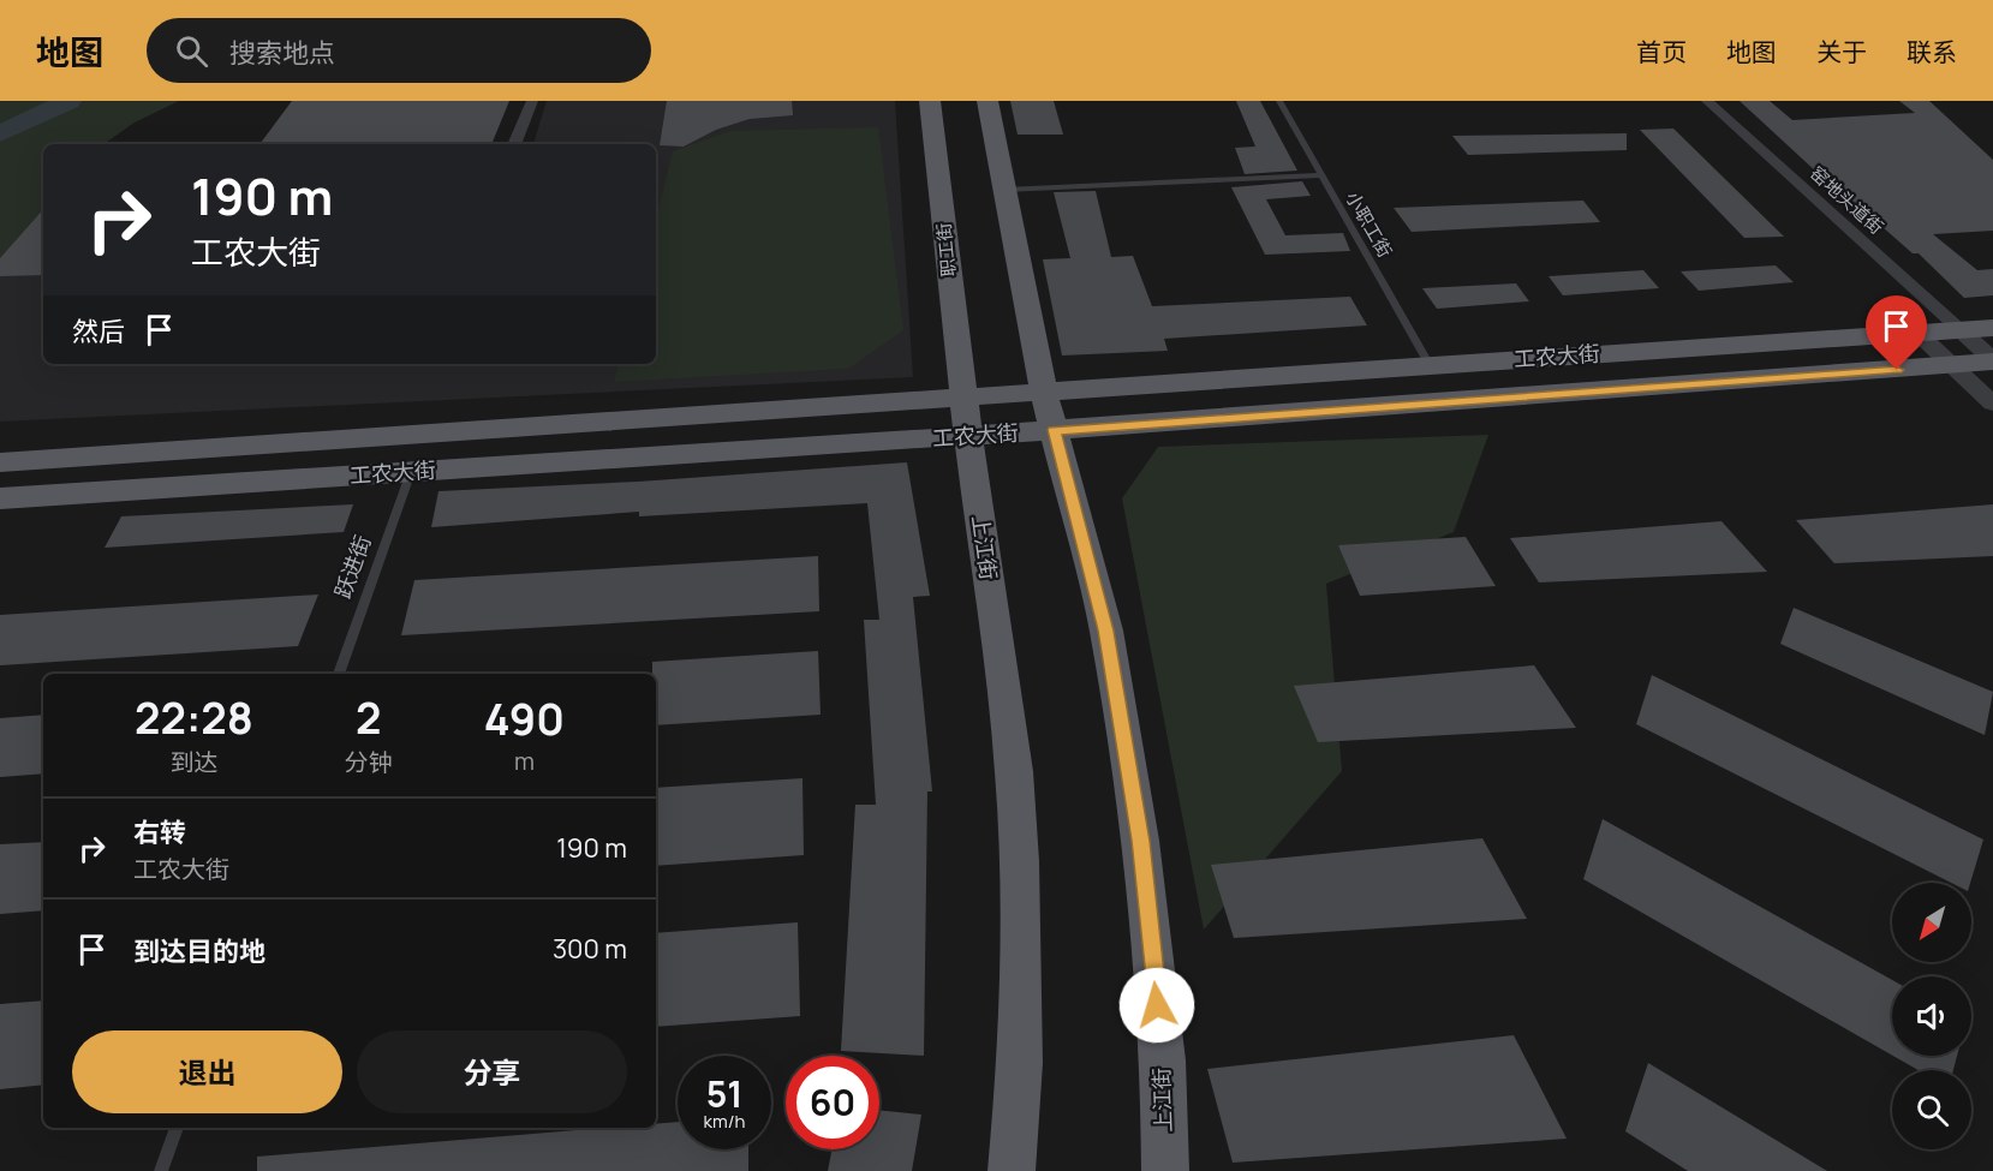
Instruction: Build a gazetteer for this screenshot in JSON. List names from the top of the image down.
{
  "streets": {
    "main road": ["职工街", "工农大街", "上江街"],
    "street": ["窑地头道街"],
    "lane": ["小职工街", "跃进街"]
  },
  "crossings": [
    ["窑地头道街", "工农大街"],
    ["小职工街", "工农大街"],
    ["职工街", "工农大街"],
    ["职工街", "上江街"],
    ["工农大街", "上江街"],
    ["工农大街", "跃进街"]
  ],
  "north": "bottom left",
  "page": {
    "header": "地图",
    "search": "搜索地点",
    "nav": [
      "首页",
      "地图",
      "关于",
      "联系"
    ],
    "turn": ["190 m", "工农大街"],
    "then": "然后",
    "eta": [
      "22:28",
      "到达",
      "2",
      "分钟",
      "490",
      "m"
    ],
    "list": [
      {
        "name": "右转",
        "note": "工农大街",
        "value": "190 m"
      },
      {
        "name": "到达目的地",
        "value": "300 m"
      }
    ],
    "buttons": ["退出", "分享"],
    "speed": "51 km/h",
    "limit": "60"
  }
}
